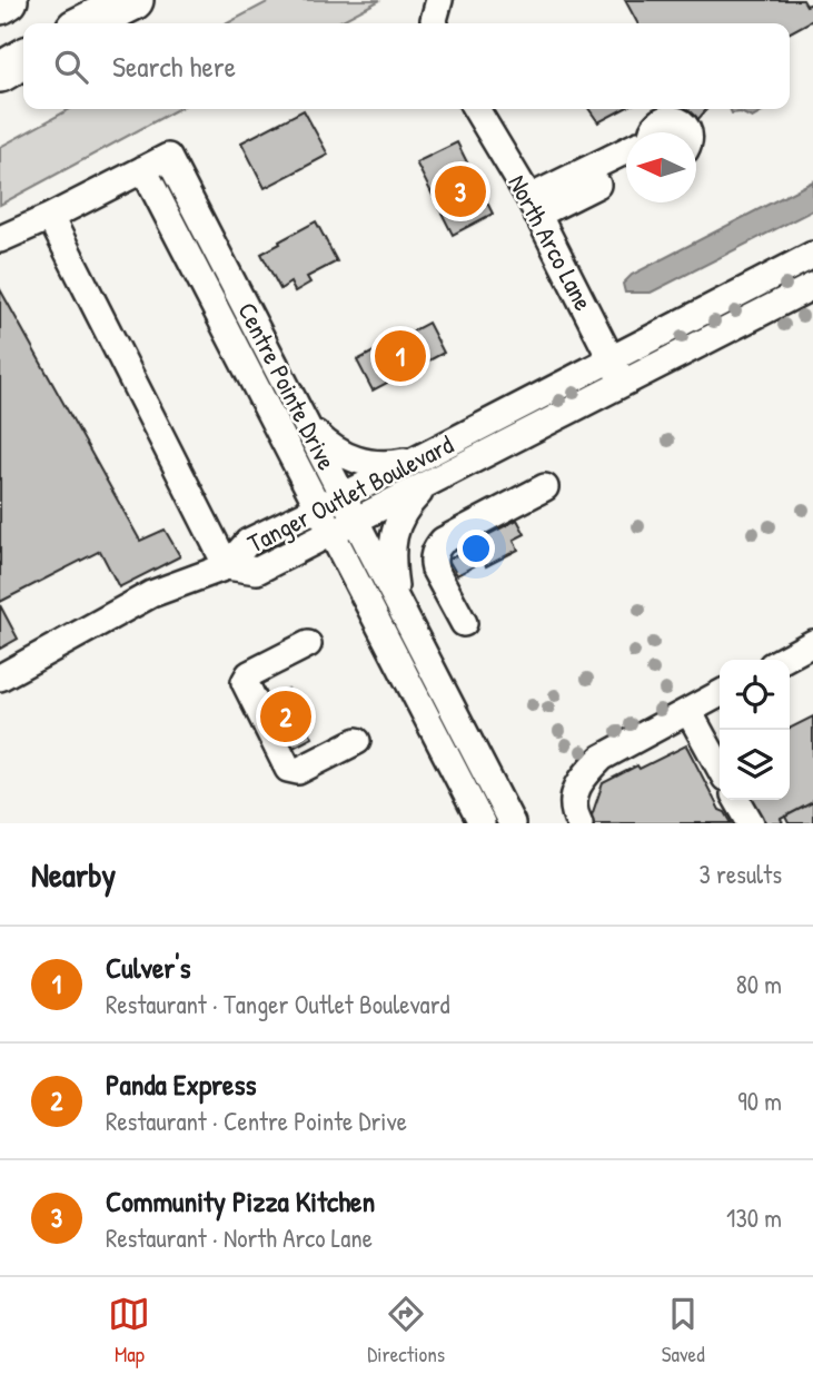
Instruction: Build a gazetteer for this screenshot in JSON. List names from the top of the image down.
{
  "streets": {
    "street": ["North Arco Lane", "Centre Pointe Drive", "Tanger Outlet Boulevard"]
  },
  "crossings": [
    ["North Arco Lane", "Tanger Outlet Boulevard"],
    ["Centre Pointe Drive", "Tanger Outlet Boulevard"]
  ],
  "north": "left",
  "page": {
    "search": "Search here",
    "pins": ["3", "1", "2"],
    "heading": ["Nearby", "3 results"],
    "list": [
      {
        "mark": "1",
        "name": "Culver's",
        "note": "Restaurant · Tanger Outlet Boulevard",
        "value": "80 m"
      },
      {
        "mark": "2",
        "name": "Panda Express",
        "note": "Restaurant · Centre Pointe Drive",
        "value": "90 m"
      },
      {
        "mark": "3",
        "name": "Community Pizza Kitchen",
        "note": "Restaurant · North Arco Lane",
        "value": "130 m"
      }
    ],
    "nav": ["Map", "Directions", "Saved"]
  }
}
